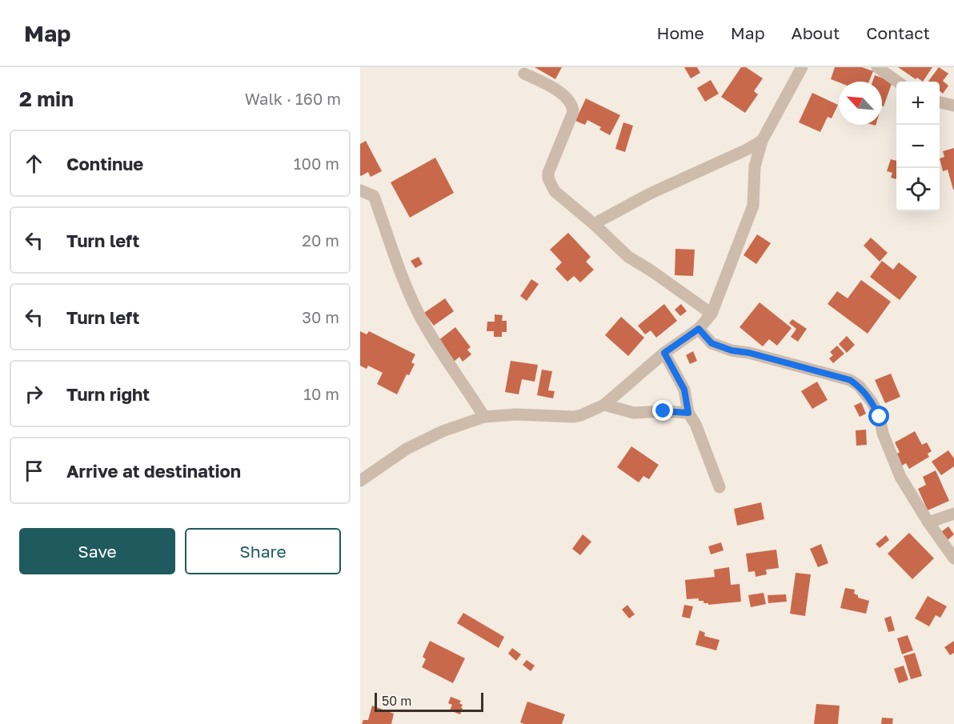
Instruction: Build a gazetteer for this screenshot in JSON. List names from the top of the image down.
{
  "scale_bar": "50 m",
  "north": "top left",
  "page": {
    "header": "Map",
    "nav": [
      "Home",
      "Map",
      "About",
      "Contact"
    ],
    "heading": ["2 min", "Walk · 160 m"],
    "map_buttons": ["+", "−"],
    "list": [
      ["Continue", "100 m"],
      ["Turn left", "20 m"],
      ["Turn left", "30 m"],
      ["Turn right", "10 m"],
      "Arrive at destination"
    ],
    "buttons": ["Save", "Share"],
    "scale": "50 m"
  }
}
